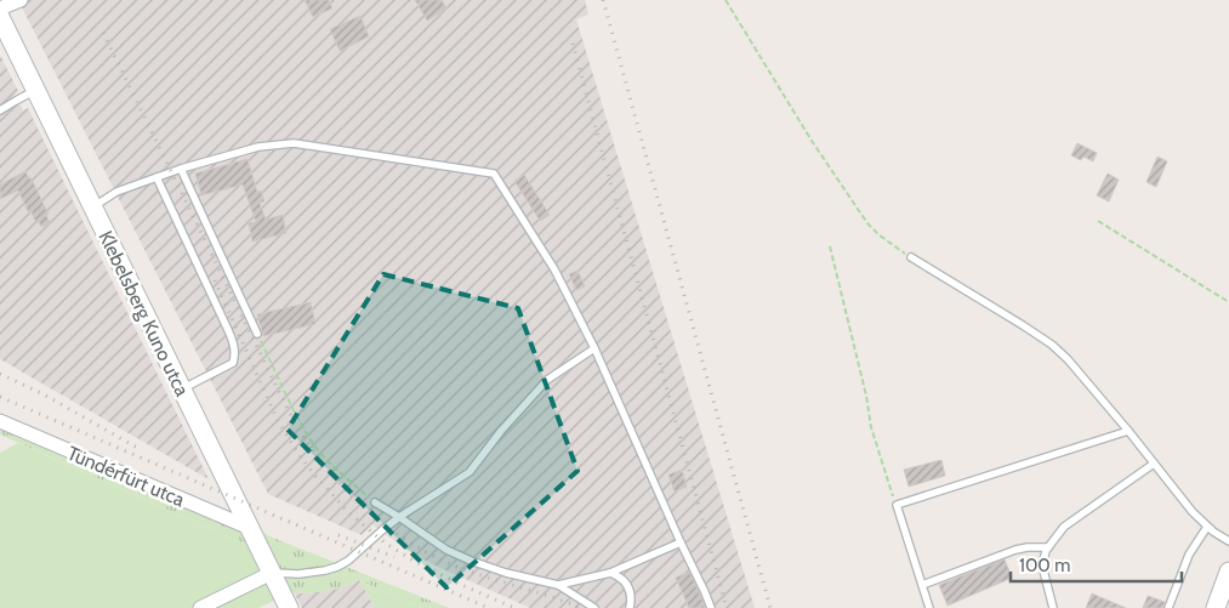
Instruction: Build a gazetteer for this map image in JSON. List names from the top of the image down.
{
  "streets": {
    "street": ["Klebelsberg Kuno utca", "Tündérfürt utca"]
  },
  "crossings": [
    ["Klebelsberg Kuno utca", "Tündérfürt utca"]
  ],
  "scale_bar": "100 m"
}
